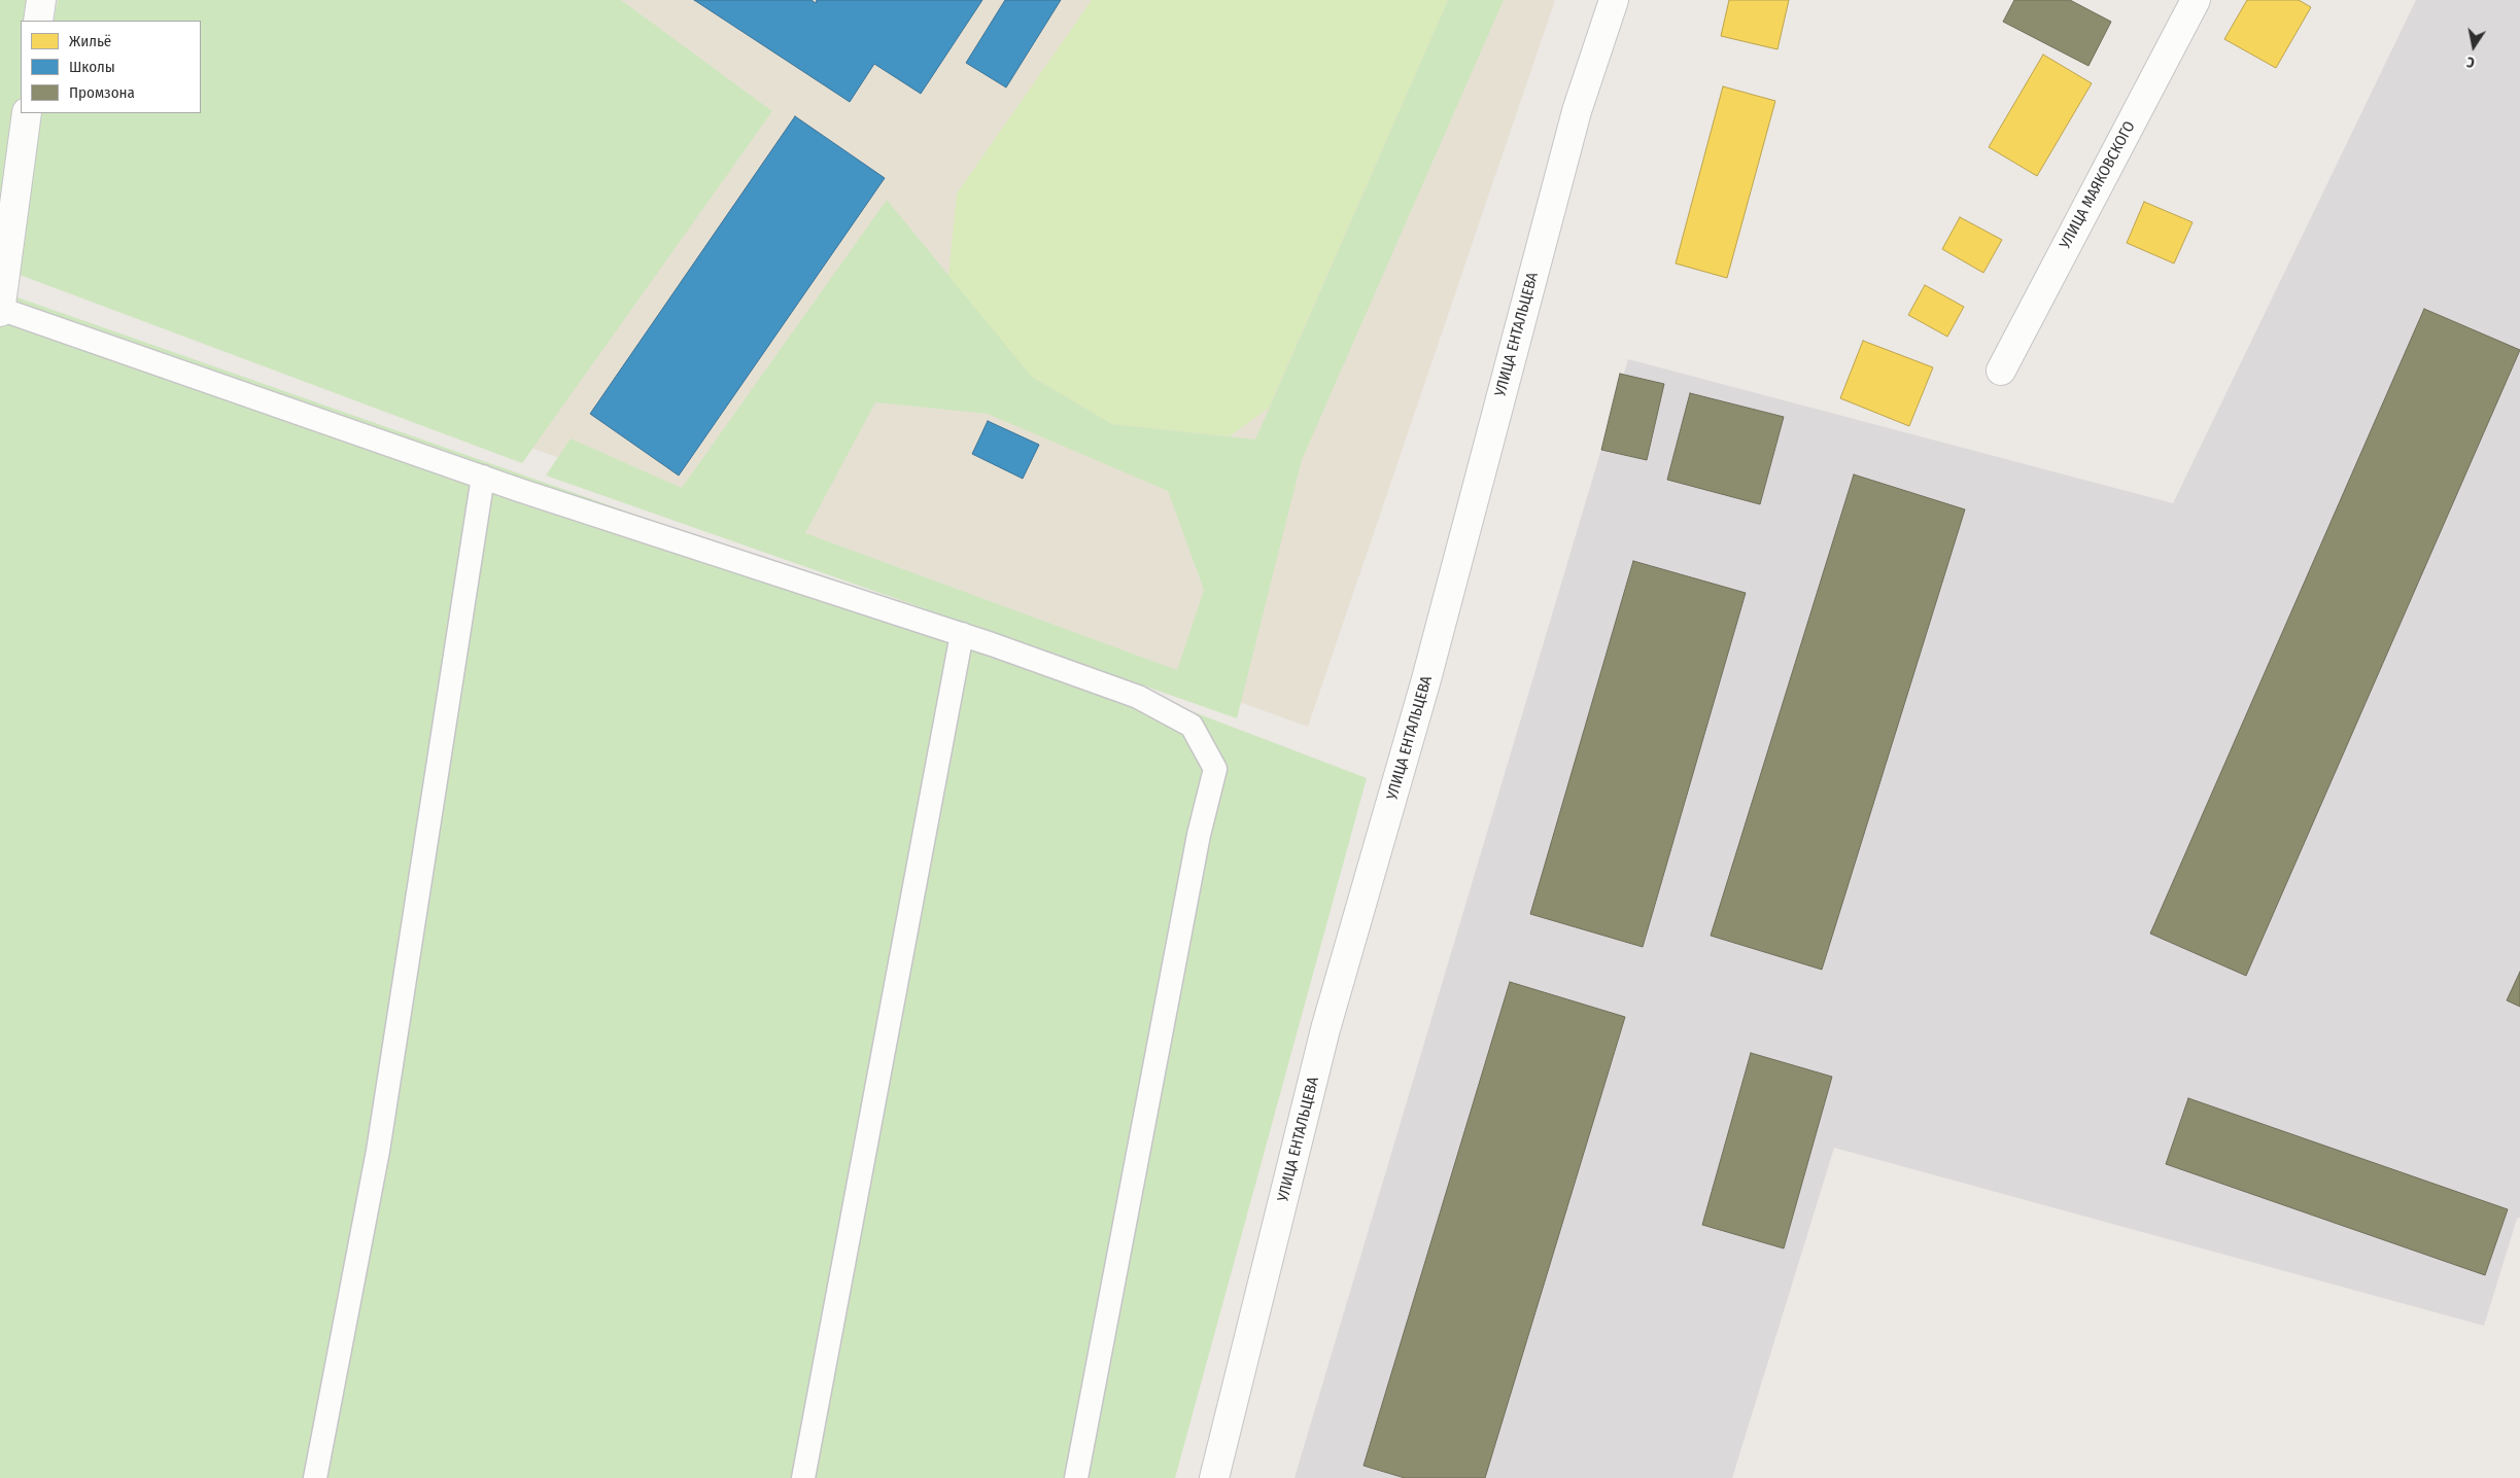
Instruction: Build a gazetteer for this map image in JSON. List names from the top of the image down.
{
  "streets": {
    "street": ["УЛИЦА МАЯКОВСКОГО", "УЛИЦА ЕНТАЛЬЦЕВА"]
  },
  "legend": ["Жильё", "Школы", "Промзона"],
  "north": "bottom"
}
